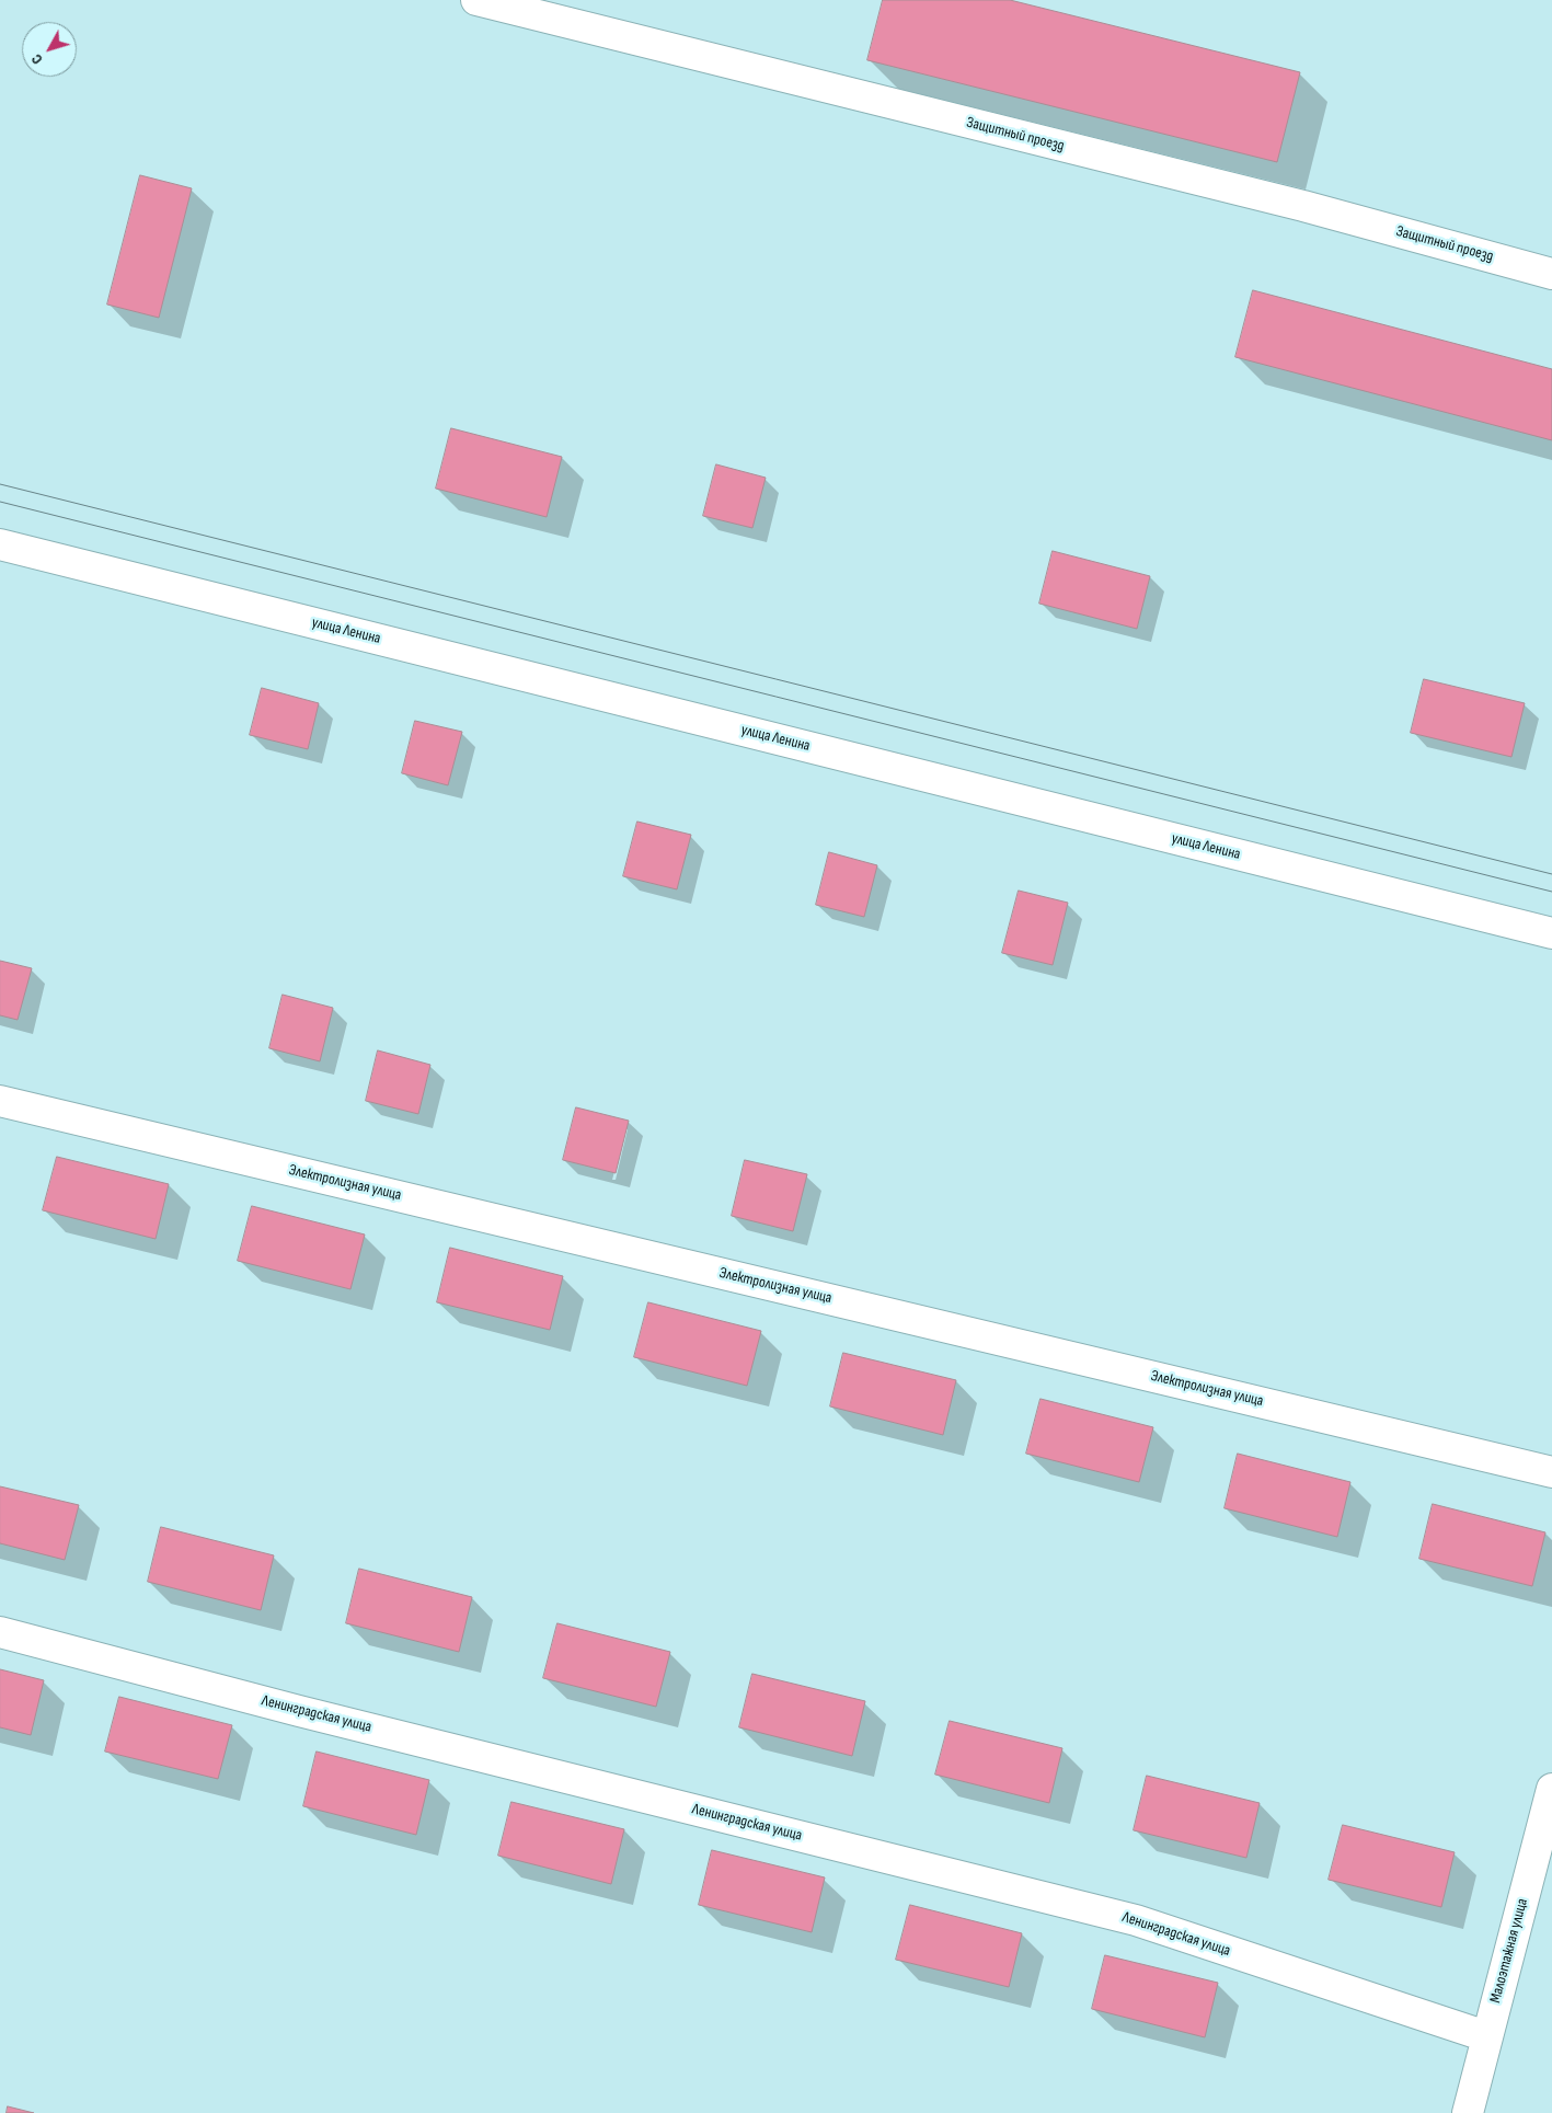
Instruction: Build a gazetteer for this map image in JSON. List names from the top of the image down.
{
  "streets": {
    "street": [
      "Защитный проезд",
      "улица Ленина",
      "Электролизная улица",
      "Ленинградская улица",
      "Малоэтажная улица"
    ]
  },
  "crossings": [
    ["Ленинградская улица", "Малоэтажная улица"]
  ],
  "north": "bottom left"
}
